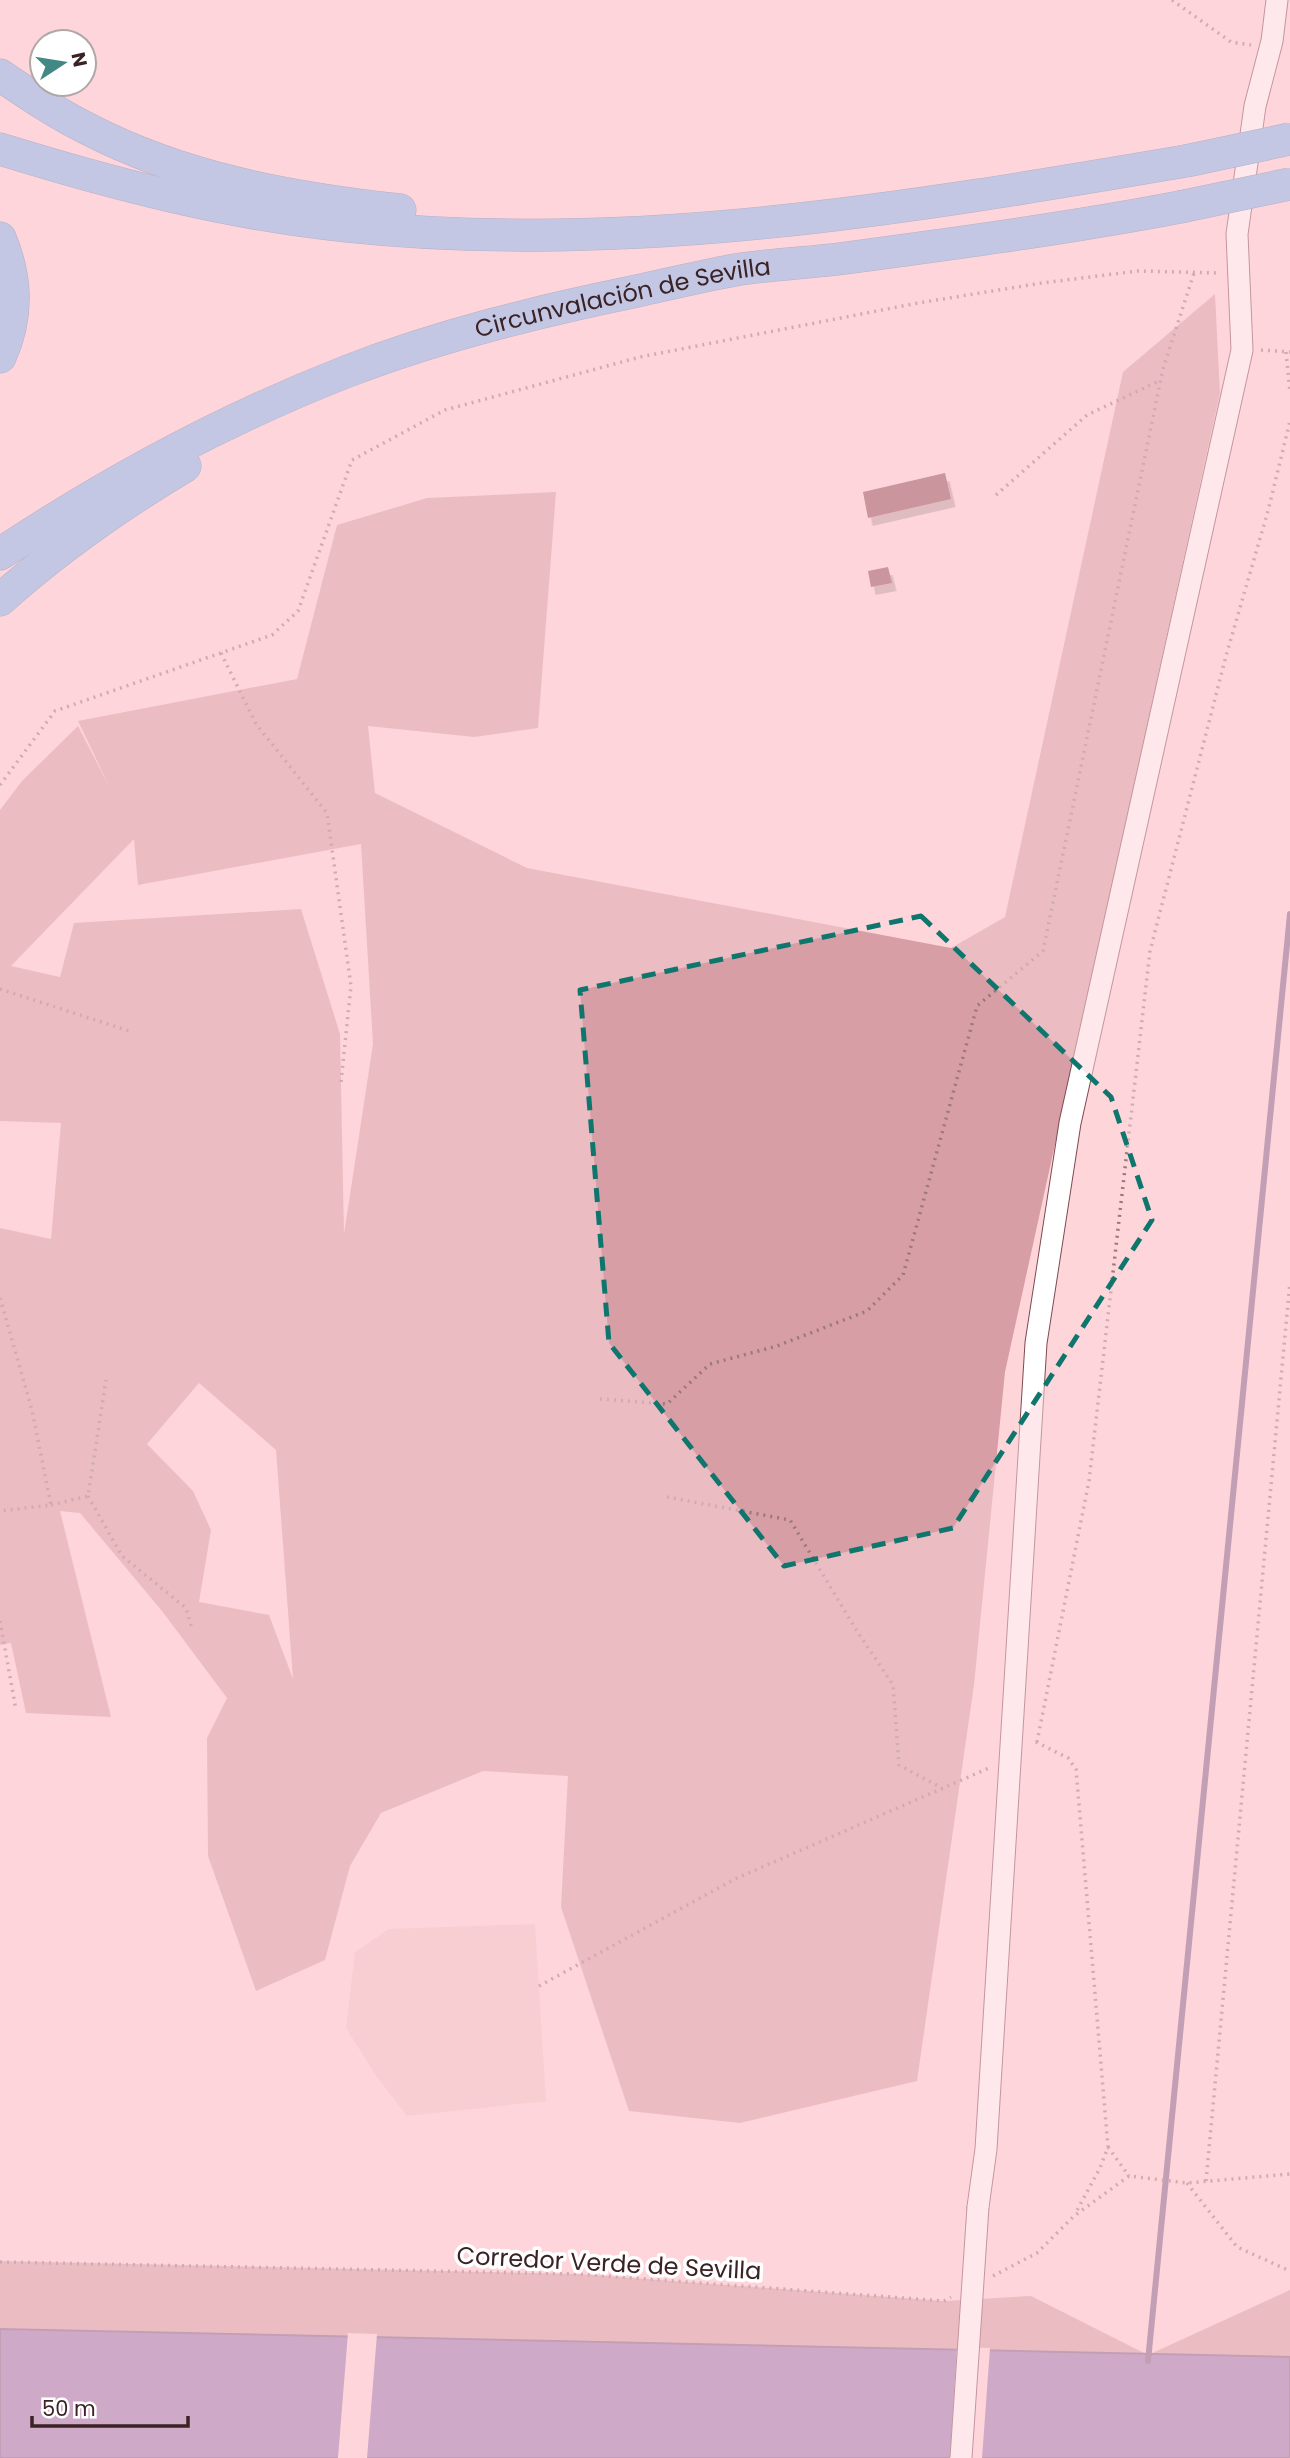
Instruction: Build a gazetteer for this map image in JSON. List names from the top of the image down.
{
  "streets": {
    "highway": ["Circunvalación de Sevilla"],
    "path": ["Corredor Verde de Sevilla"]
  },
  "scale_bar": "50 m",
  "north": "right"
}
